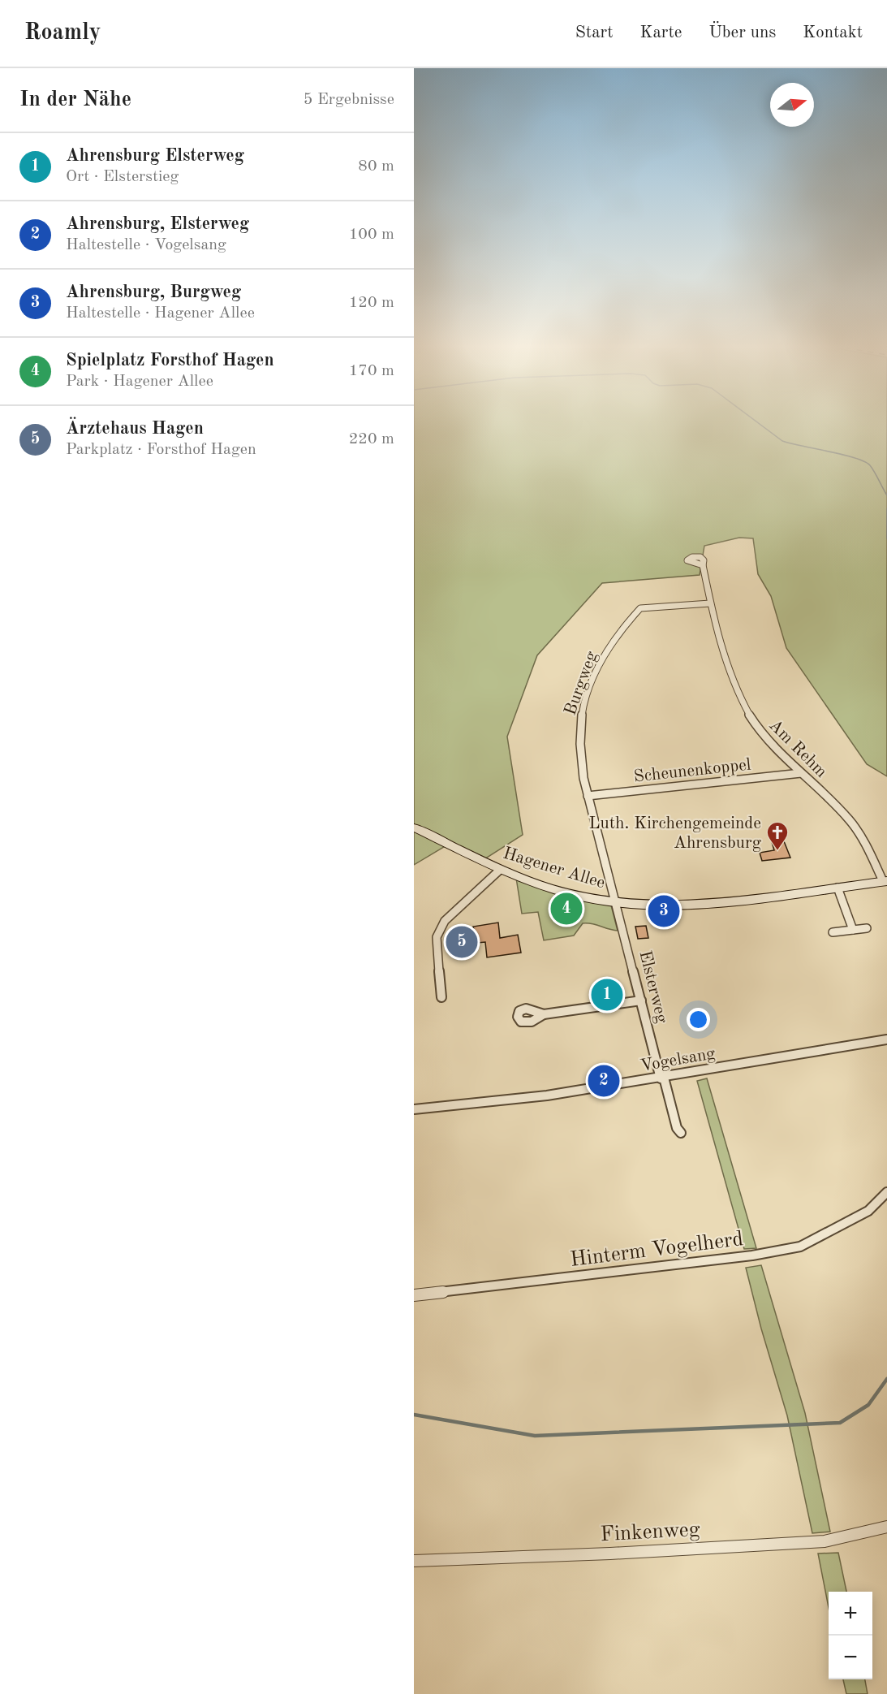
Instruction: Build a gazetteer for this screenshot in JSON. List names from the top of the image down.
{
  "streets": {
    "street": [
      "Burgweg",
      "Am Rehm",
      "Scheunenkoppel",
      "Hagener Allee",
      "Elsterweg",
      "Vogelsang",
      "Hinterm Vogelherd",
      "Finkenweg"
    ]
  },
  "crossings": [
    ["Burgweg", "Am Rehm"],
    ["Burgweg", "Scheunenkoppel"],
    ["Burgweg", "Hagener Allee"],
    ["Burgweg", "Elsterweg"],
    ["Am Rehm", "Scheunenkoppel"],
    ["Am Rehm", "Hagener Allee"],
    ["Hagener Allee", "Elsterweg"],
    ["Elsterweg", "Vogelsang"]
  ],
  "places": {
    "church": ["Luth. Kirchengemeinde Ahrensburg"]
  },
  "north": "right",
  "page": {
    "header": "Roamly",
    "nav": [
      "Start",
      "Karte",
      "Über uns",
      "Kontakt"
    ],
    "heading": ["In der Nähe", "5 Ergebnisse"],
    "list": [
      {
        "mark": "1",
        "name": "Ahrensburg Elsterweg",
        "note": "Ort · Elsterstieg",
        "value": "80 m"
      },
      {
        "mark": "2",
        "name": "Ahrensburg, Elsterweg",
        "note": "Haltestelle · Vogelsang",
        "value": "100 m"
      },
      {
        "mark": "3",
        "name": "Ahrensburg, Burgweg",
        "note": "Haltestelle · Hagener Allee",
        "value": "120 m"
      },
      {
        "mark": "4",
        "name": "Spielplatz Forsthof Hagen",
        "note": "Park · Hagener Allee",
        "value": "170 m"
      },
      {
        "mark": "5",
        "name": "Ärztehaus Hagen",
        "note": "Parkplatz · Forsthof Hagen",
        "value": "220 m"
      }
    ],
    "pins": [
      "4",
      "3",
      "5",
      "1",
      "2"
    ],
    "map_buttons": ["+", "−"]
  }
}
